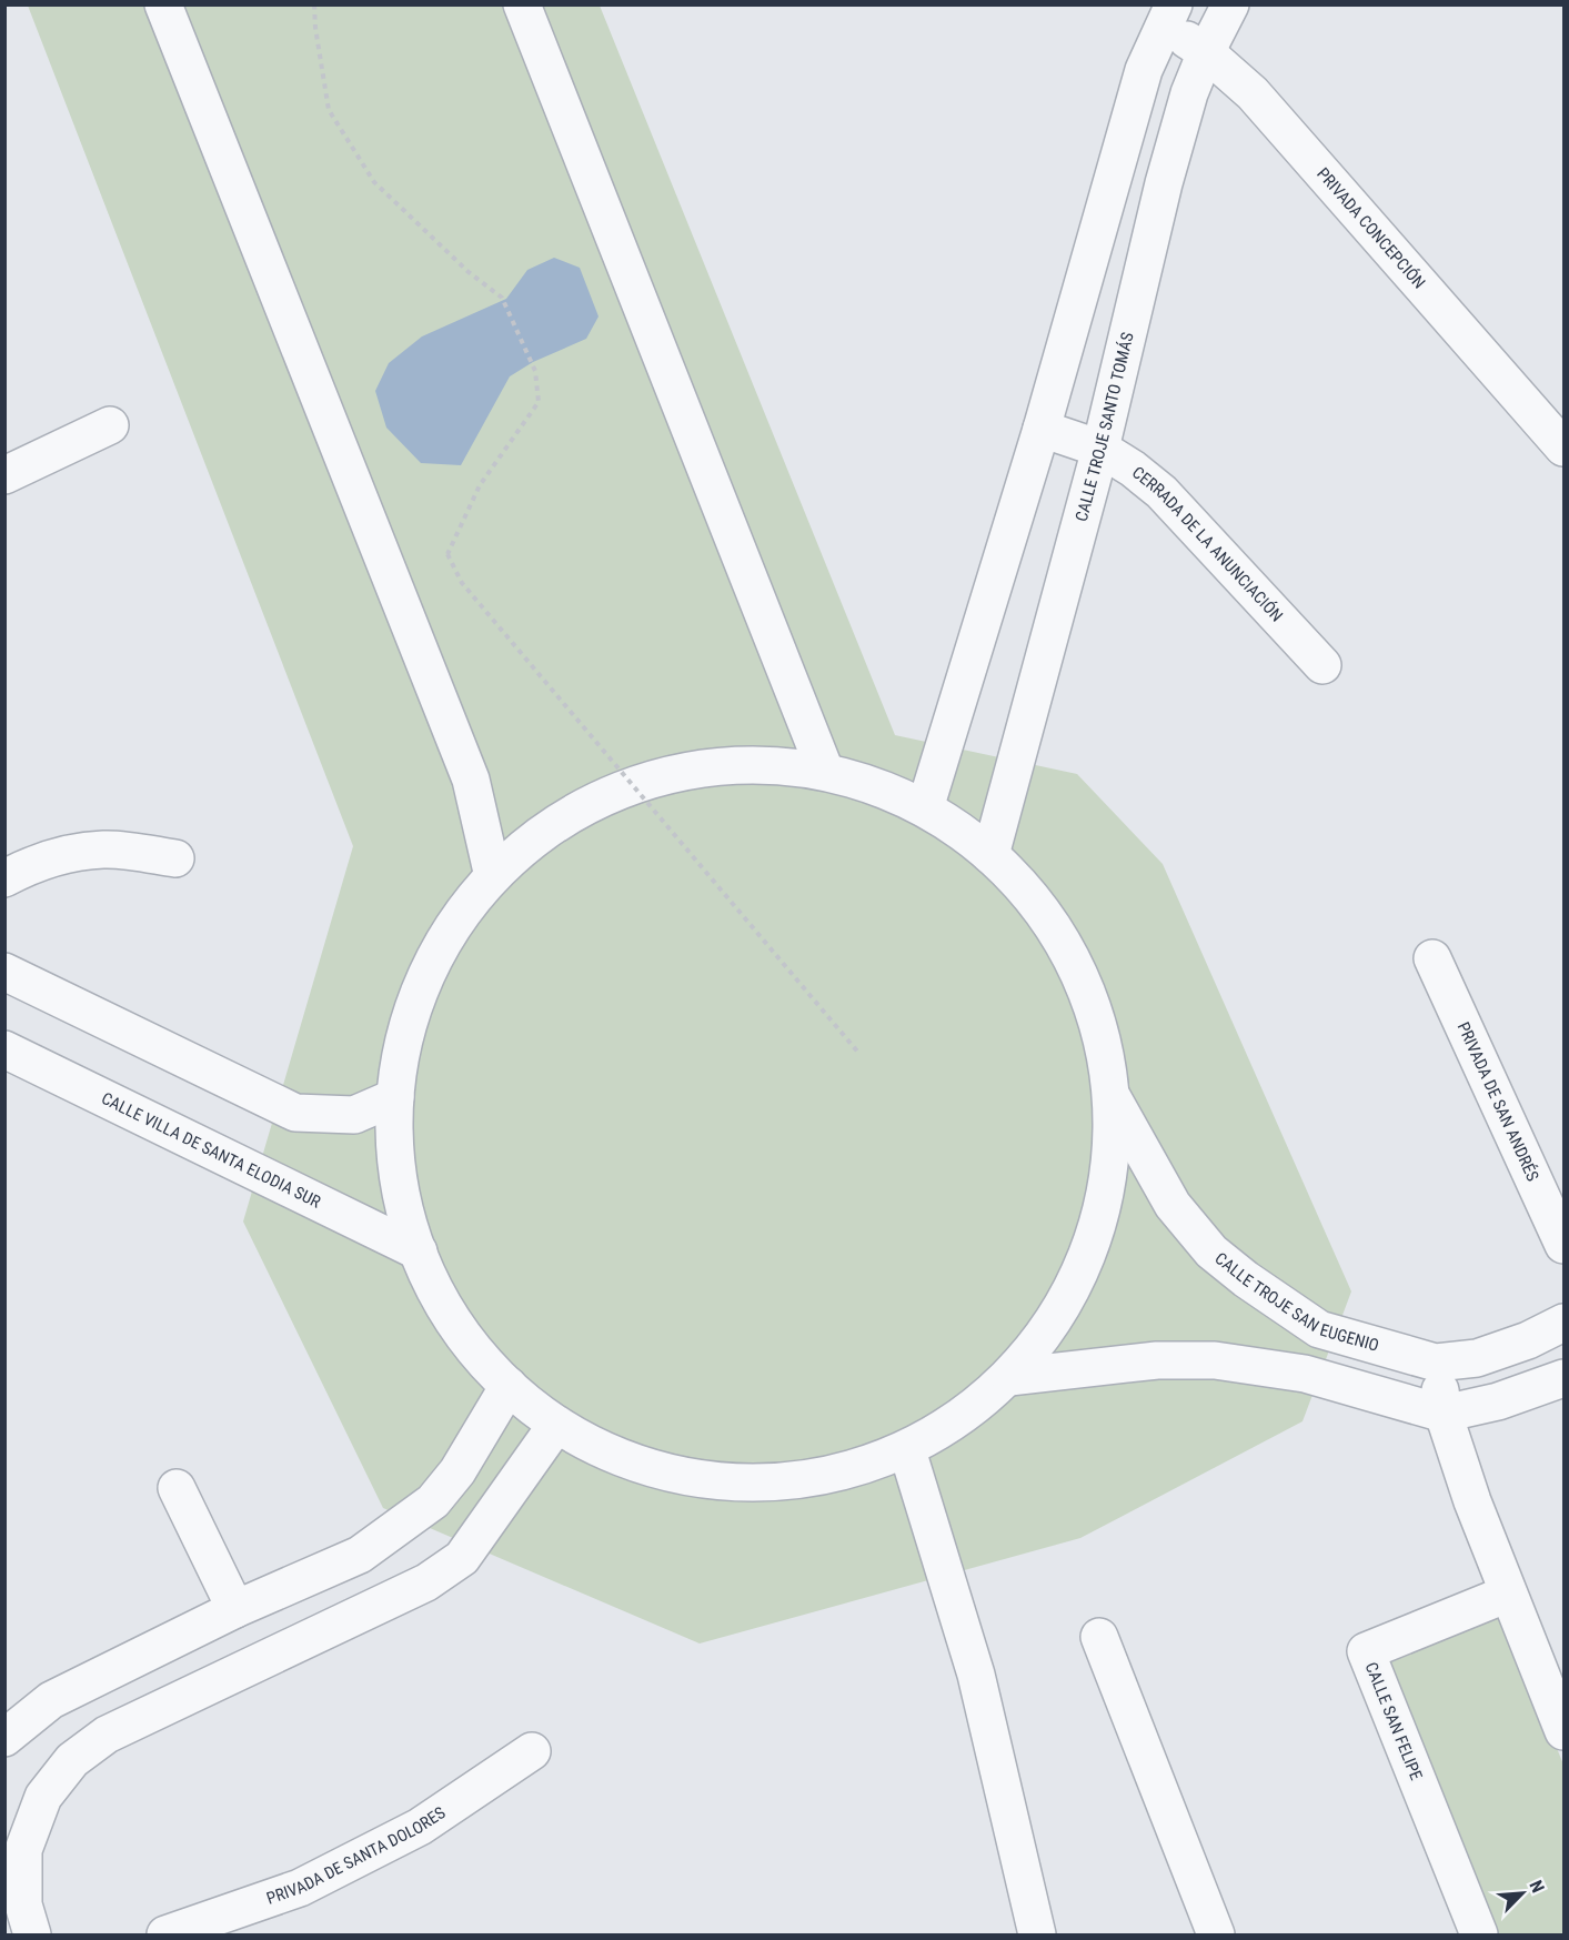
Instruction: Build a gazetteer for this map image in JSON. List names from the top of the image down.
{
  "streets": {
    "street": [
      "PRIVADA CONCEPCIÓN",
      "CALLE TROJE SANTO TOMÁS",
      "CERRADA DE LA ANUNCIACIÓN",
      "PRIVADA DE SAN ANDRÉS",
      "CALLE VILLA DE SANTA ELODIA SUR",
      "CALLE TROJE SAN EUGENIO",
      "CALLE SAN FELIPE",
      "PRIVADA DE SANTA DOLORES"
    ]
  },
  "crossings": [
    ["PRIVADA CONCEPCIÓN", "CALLE TROJE SANTO TOMÁS"],
    ["CALLE TROJE SANTO TOMÁS", "CERRADA DE LA ANUNCIACIÓN"]
  ],
  "north": "top right"
}
